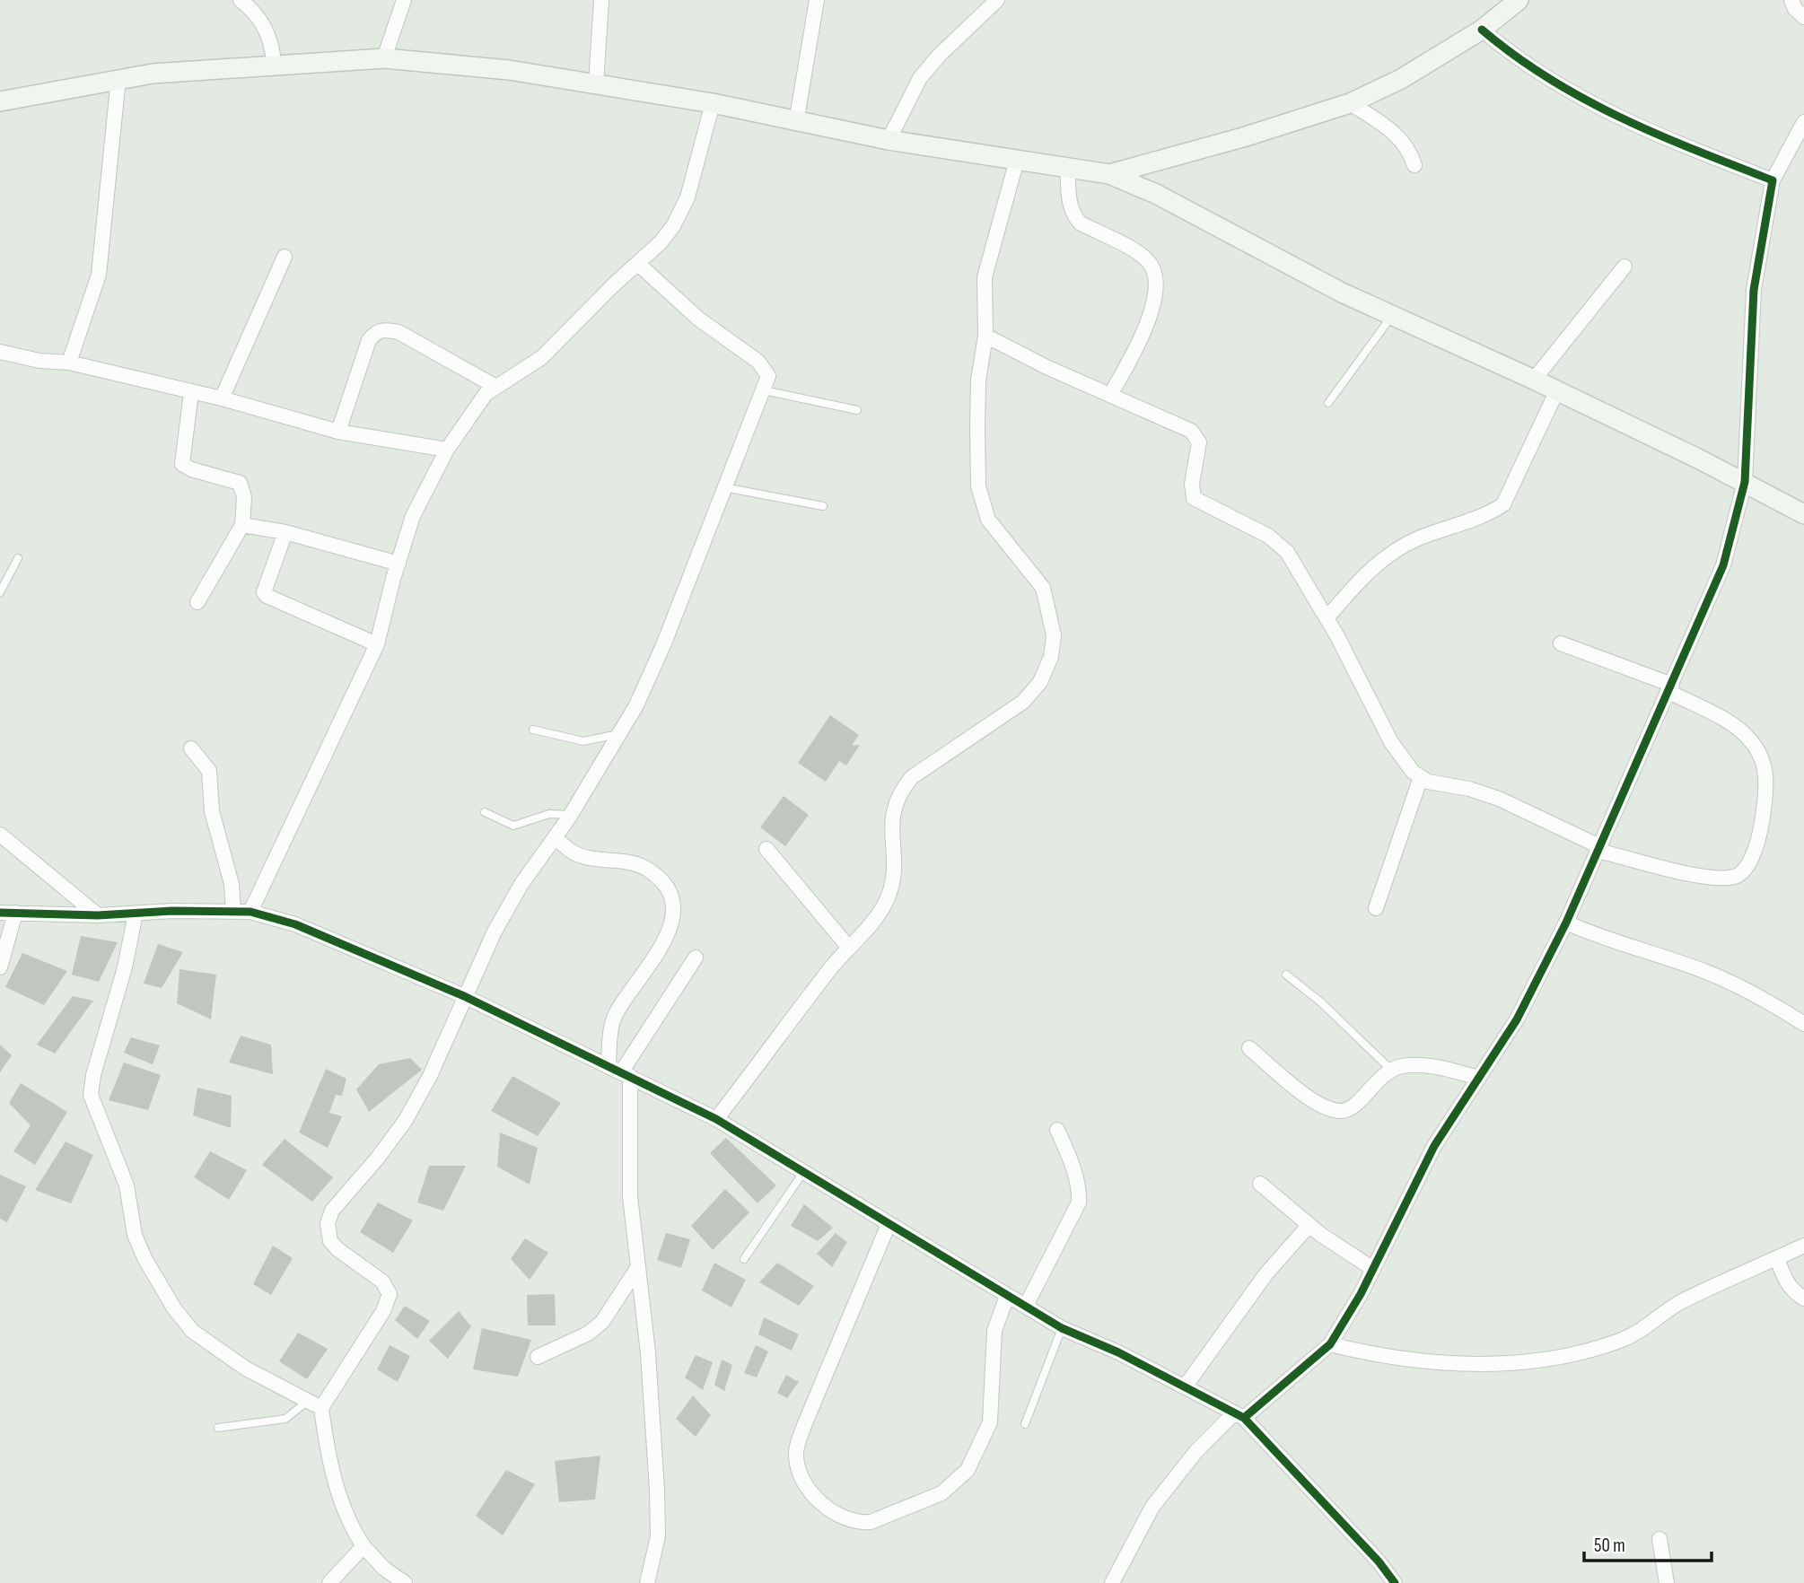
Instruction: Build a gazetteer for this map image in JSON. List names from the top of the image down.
{
  "scale_bar": "50 m"
}
